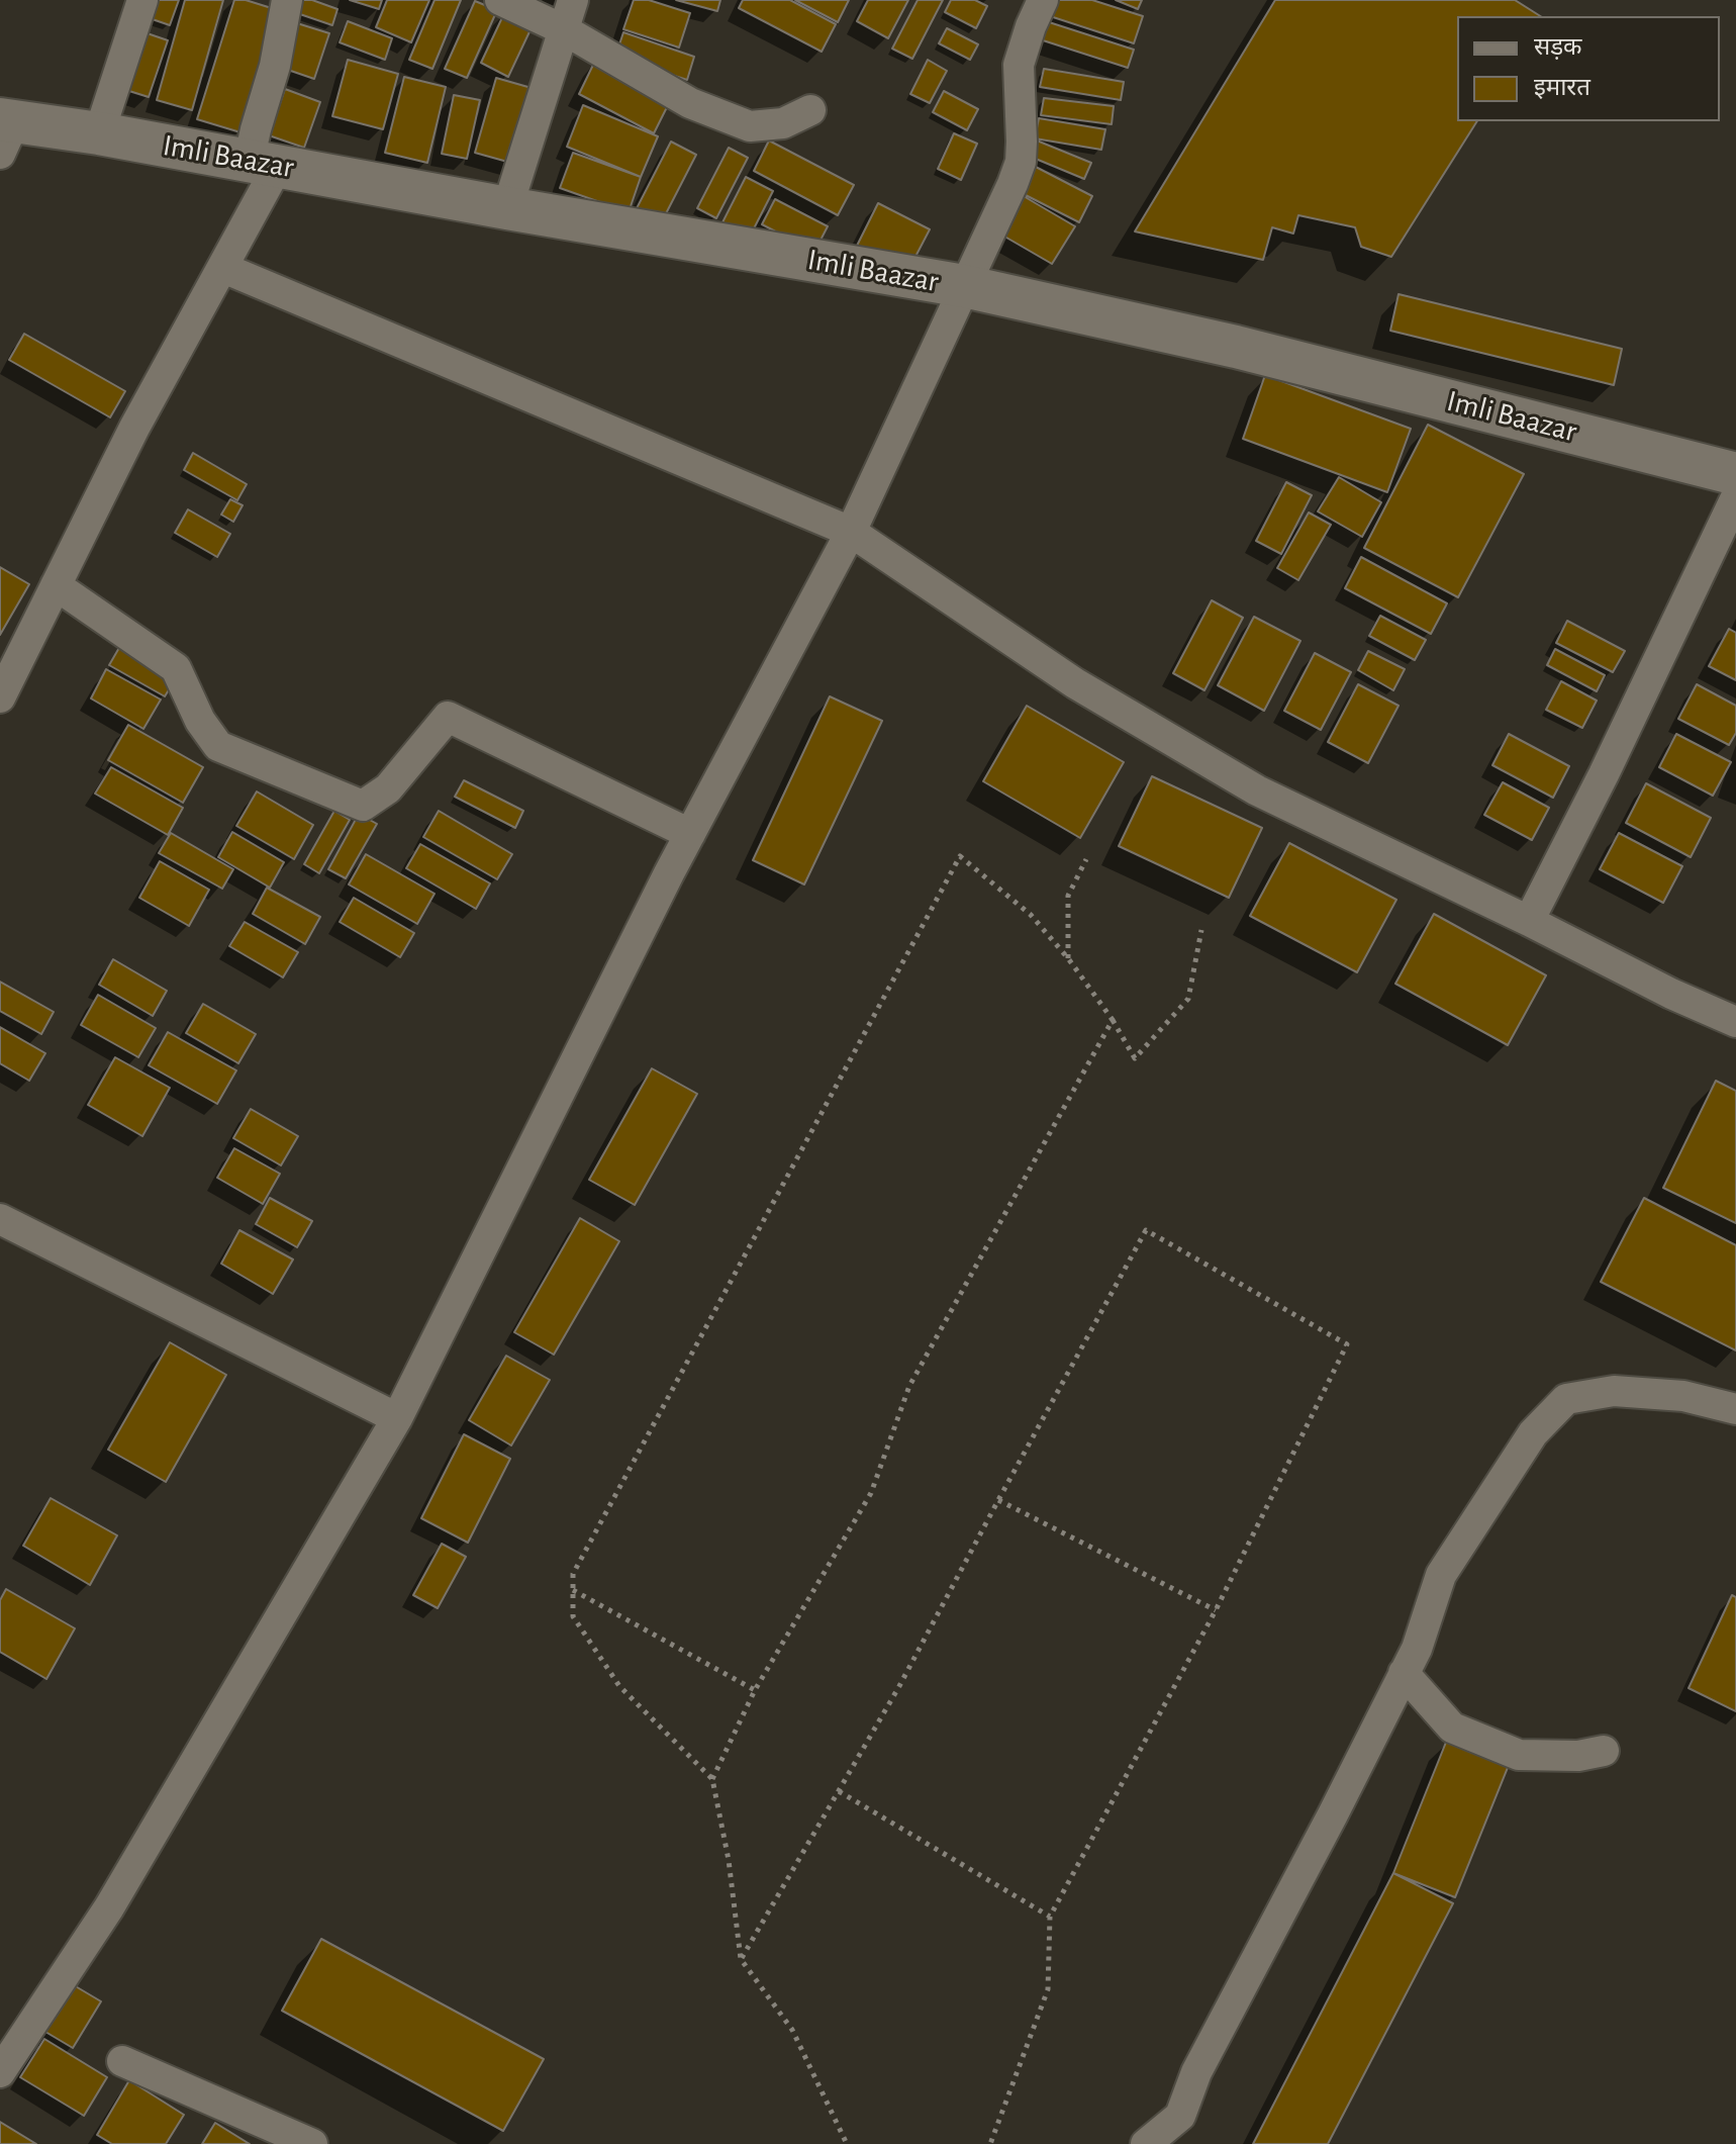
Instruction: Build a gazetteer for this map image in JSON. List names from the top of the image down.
{
  "streets": {
    "main road": ["Imli Baazar"]
  },
  "legend": ["सड़क", "इमारत"]
}
